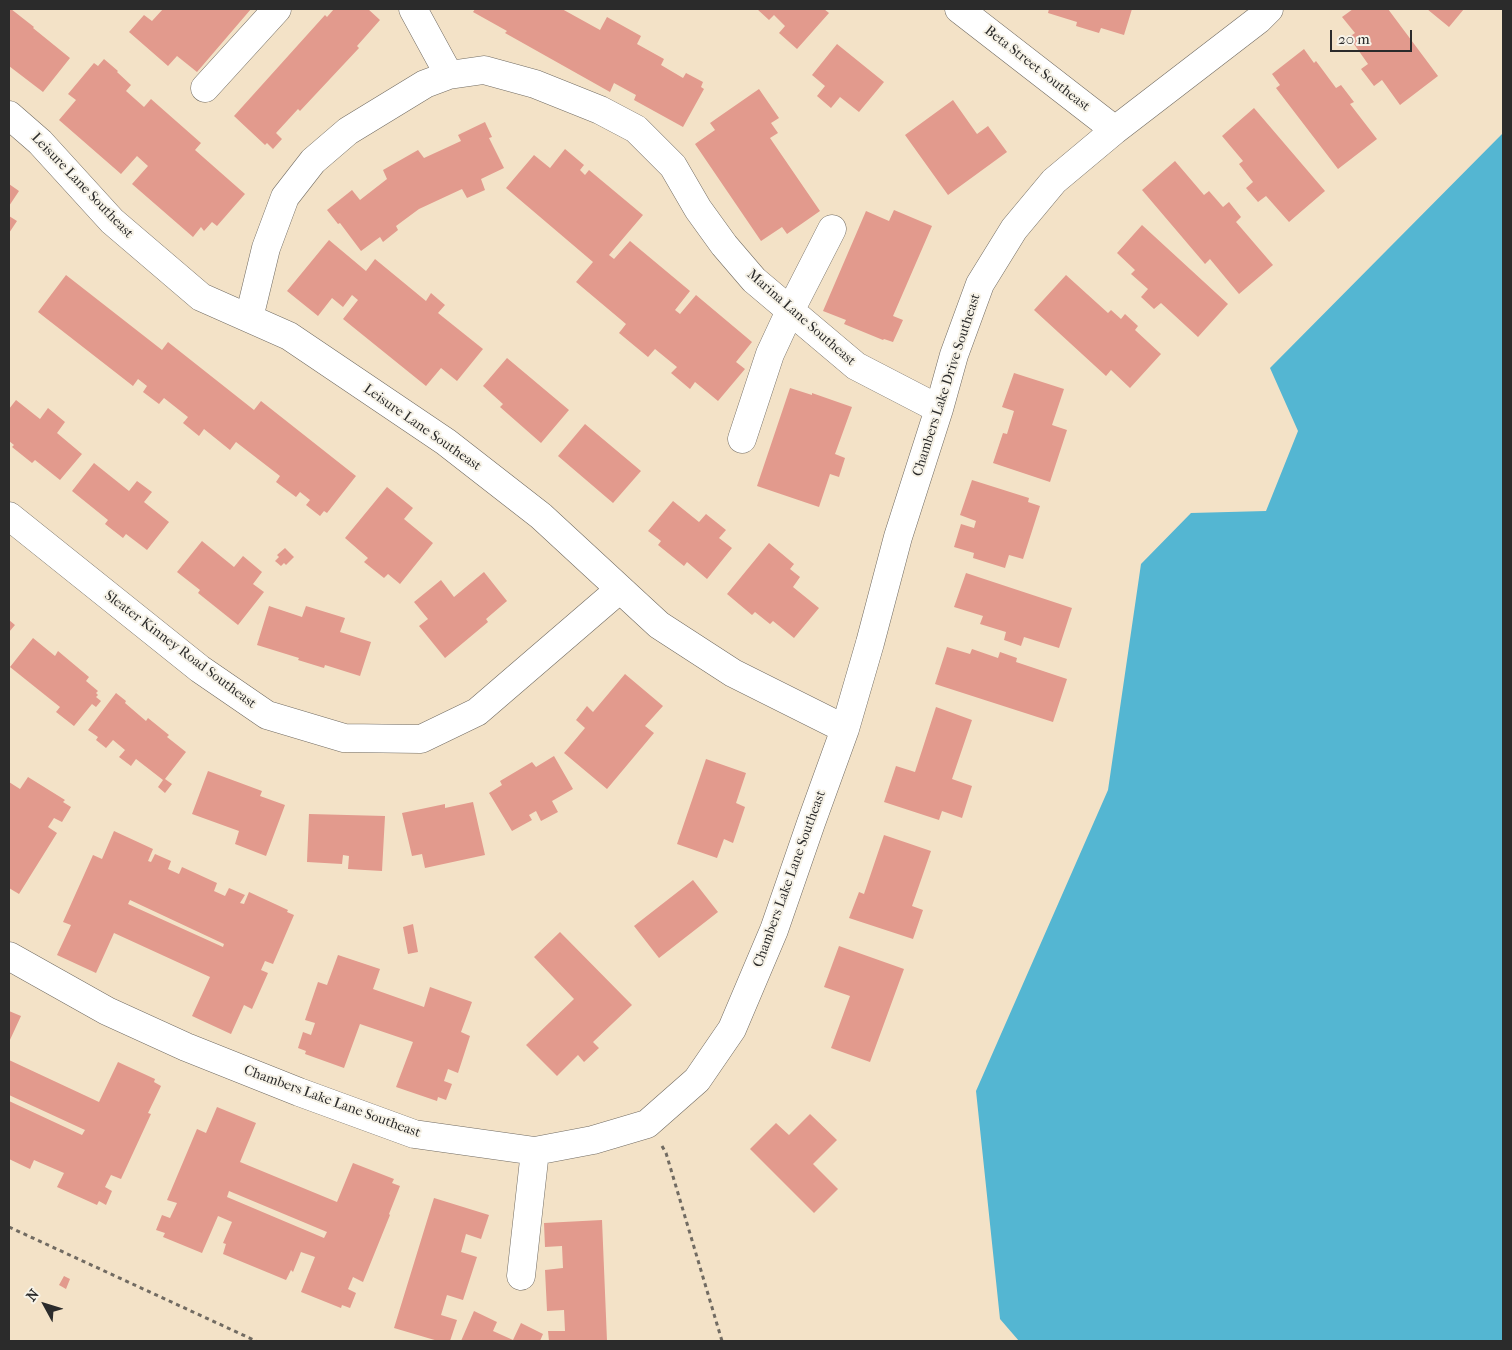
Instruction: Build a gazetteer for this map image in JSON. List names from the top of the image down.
{
  "streets": {
    "street": [
      "Beta Street Southeast",
      "Leisure Lane Southeast",
      "Marina Lane Southeast",
      "Chambers Lake Drive Southeast",
      "Sleater Kinney Road Southeast",
      "Chambers Lake Lane Southeast"
    ]
  },
  "crossings": [
    ["Beta Street Southeast", "Chambers Lake Drive Southeast"],
    ["Leisure Lane Southeast", "Marina Lane Southeast"],
    ["Leisure Lane Southeast", "Chambers Lake Drive Southeast"],
    ["Leisure Lane Southeast", "Sleater Kinney Road Southeast"],
    ["Leisure Lane Southeast", "Chambers Lake Lane Southeast"],
    ["Marina Lane Southeast", "Chambers Lake Drive Southeast"],
    ["Chambers Lake Drive Southeast", "Chambers Lake Lane Southeast"]
  ],
  "scale_bar": "20 m",
  "north": "top left"
}
